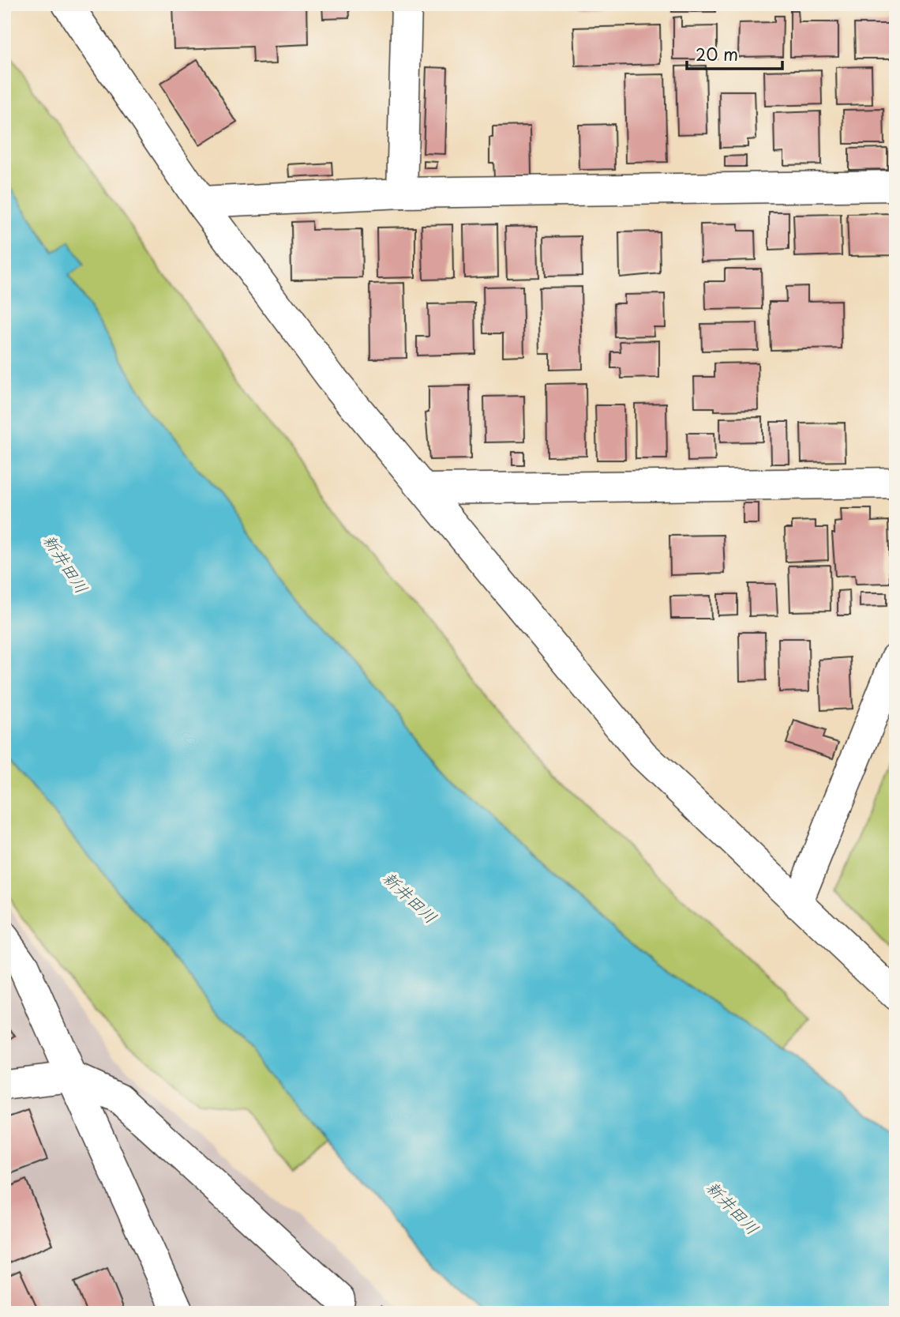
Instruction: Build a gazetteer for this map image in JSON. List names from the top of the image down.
{
  "water": ["新井田川"],
  "scale_bar": "20 m"
}
